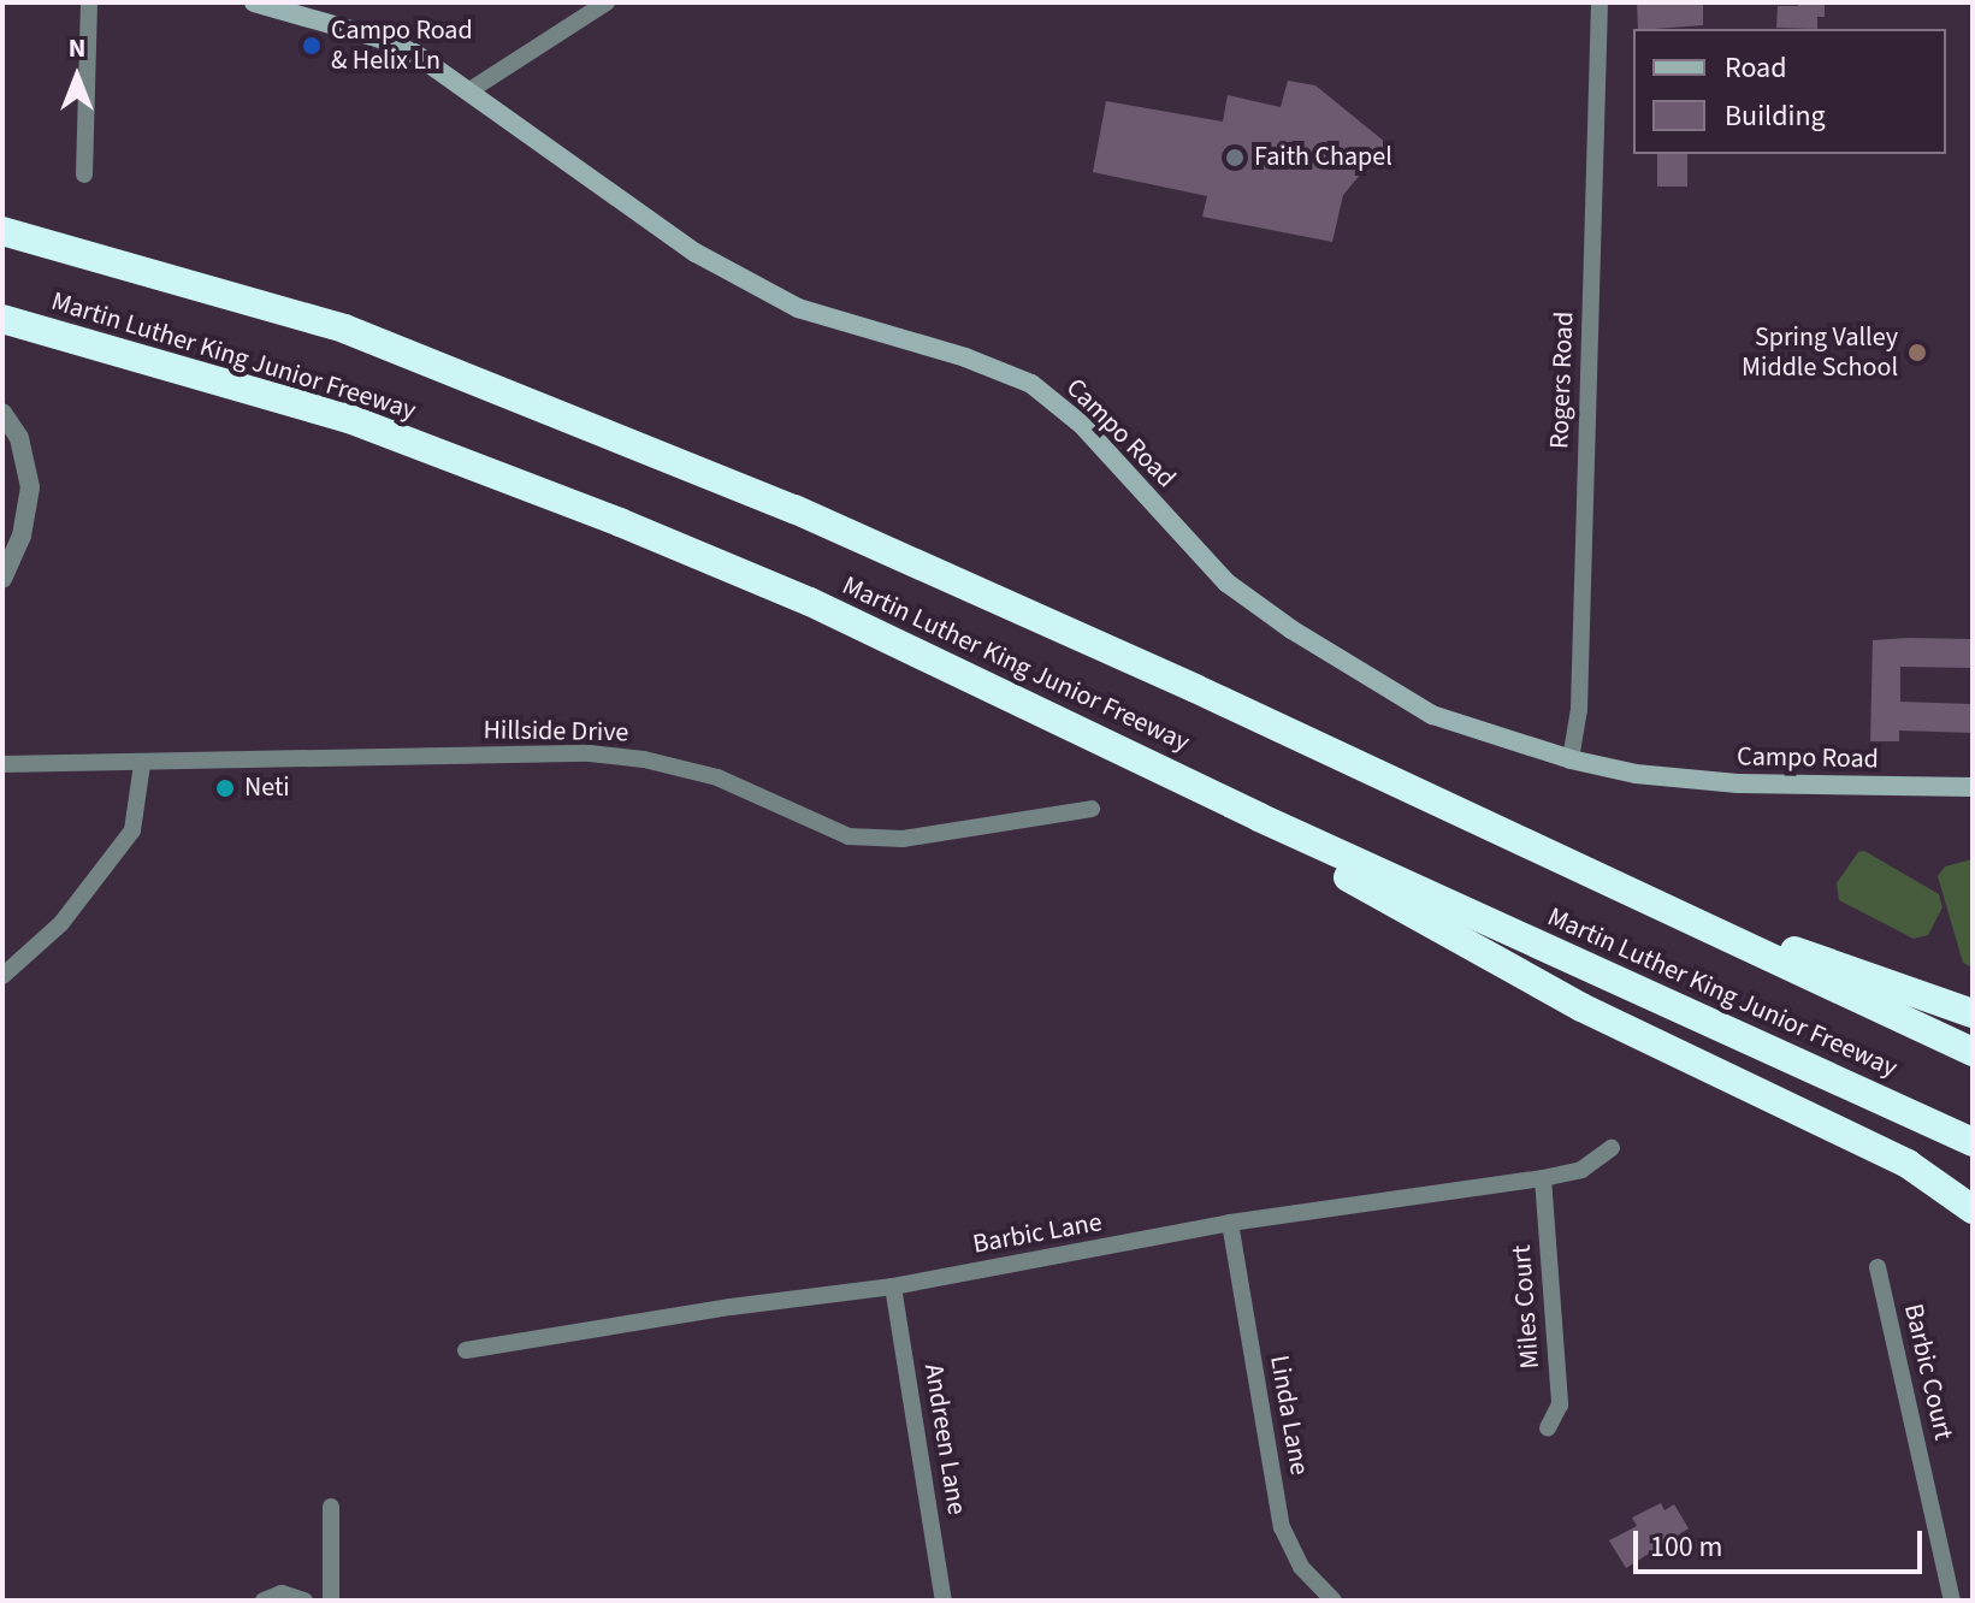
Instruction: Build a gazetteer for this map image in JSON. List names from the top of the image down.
{
  "streets": {
    "highway": ["Martin Luther King Junior Freeway"],
    "main road": ["Campo Road"],
    "street": [
      "Rogers Road",
      "Hillside Drive",
      "Barbic Lane",
      "Miles Court",
      "Barbic Court",
      "Linda Lane",
      "Andreen Lane"
    ]
  },
  "crossings": [
    ["Rogers Road", "Campo Road"],
    ["Barbic Lane", "Miles Court"],
    ["Barbic Lane", "Linda Lane"],
    ["Barbic Lane", "Andreen Lane"]
  ],
  "places": [
    "Campo Road & Helix Ln",
    "Faith Chapel",
    "Spring Valley Middle School",
    "Neti"
  ],
  "legend": ["Road", "Building"],
  "scale_bar": "100 m",
  "north": "top"
}
